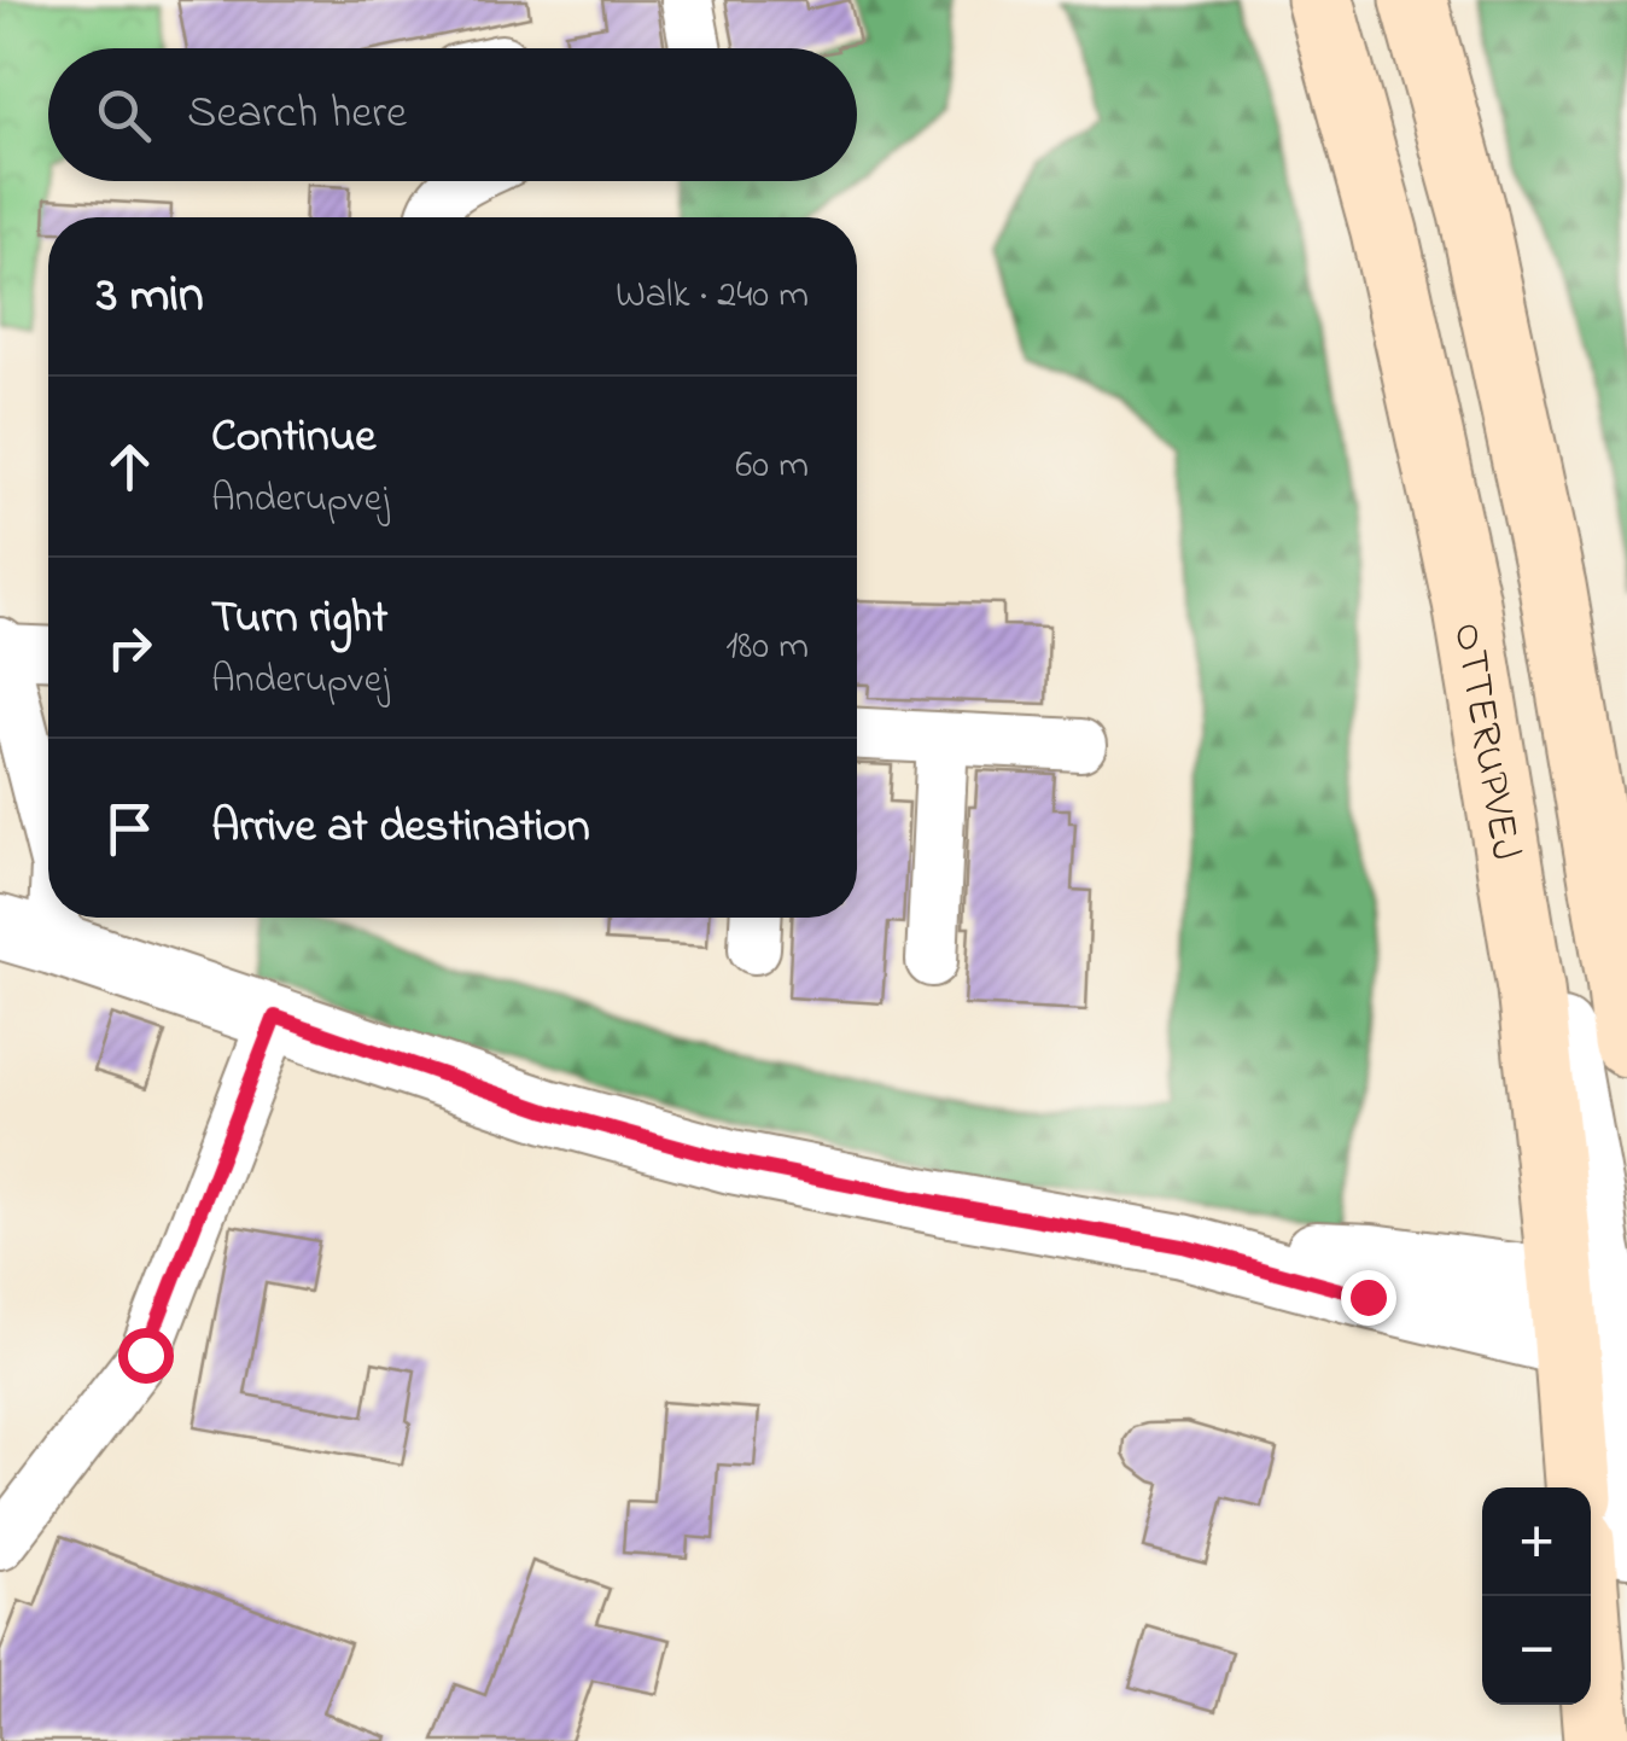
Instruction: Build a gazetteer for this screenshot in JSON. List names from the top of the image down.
{
  "streets": {
    "main road": ["OTTERUPVEJ"]
  },
  "page": {
    "search": "Search here",
    "heading": ["3 min", "Walk · 240 m"],
    "list": [
      ["Continue", "Anderupvej", "60 m"],
      ["Turn right", "Anderupvej", "180 m"],
      "Arrive at destination"
    ],
    "map_buttons": ["+", "−"]
  }
}
